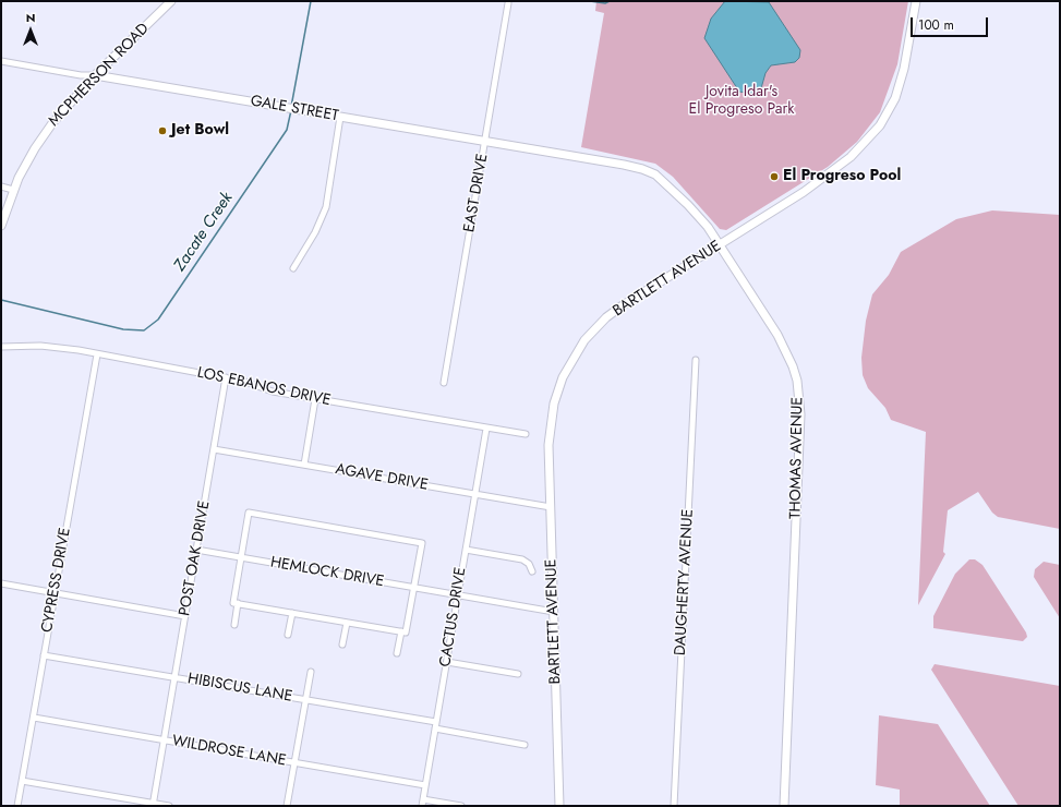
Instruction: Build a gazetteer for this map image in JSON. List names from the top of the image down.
{
  "streets": {
    "main road": [
      "MCPHERSON ROAD",
      "GALE STREET",
      "BARTLETT AVENUE",
      "THOMAS AVENUE"
    ],
    "street": [
      "EAST DRIVE",
      "LOS EBANOS DRIVE",
      "AGAVE DRIVE",
      "POST OAK DRIVE",
      "HEMLOCK DRIVE",
      "CYPRESS DRIVE",
      "DAUGHERTY AVENUE",
      "CACTUS DRIVE",
      "HIBISCUS LANE",
      "WILDROSE LANE"
    ]
  },
  "crossings": [
    ["MCPHERSON ROAD", "GALE STREET"],
    ["GALE STREET", "EAST DRIVE"],
    ["GALE STREET", "THOMAS AVENUE"],
    ["BARTLETT AVENUE", "THOMAS AVENUE"],
    ["BARTLETT AVENUE", "AGAVE DRIVE"],
    ["BARTLETT AVENUE", "HEMLOCK DRIVE"],
    ["LOS EBANOS DRIVE", "POST OAK DRIVE"],
    ["LOS EBANOS DRIVE", "CYPRESS DRIVE"],
    ["LOS EBANOS DRIVE", "CACTUS DRIVE"],
    ["AGAVE DRIVE", "POST OAK DRIVE"],
    ["AGAVE DRIVE", "CACTUS DRIVE"],
    ["POST OAK DRIVE", "HEMLOCK DRIVE"],
    ["POST OAK DRIVE", "HIBISCUS LANE"],
    ["POST OAK DRIVE", "WILDROSE LANE"],
    ["HEMLOCK DRIVE", "CACTUS DRIVE"],
    ["CYPRESS DRIVE", "HIBISCUS LANE"],
    ["CYPRESS DRIVE", "WILDROSE LANE"],
    ["CACTUS DRIVE", "HIBISCUS LANE"],
    ["CACTUS DRIVE", "WILDROSE LANE"]
  ],
  "water": ["Zacate Creek"],
  "parks": ["Jovita Idar's El Progreso Park"],
  "places": ["Jet Bowl", "El Progreso Pool"],
  "scale_bar": "100 m",
  "north": "top"
}
